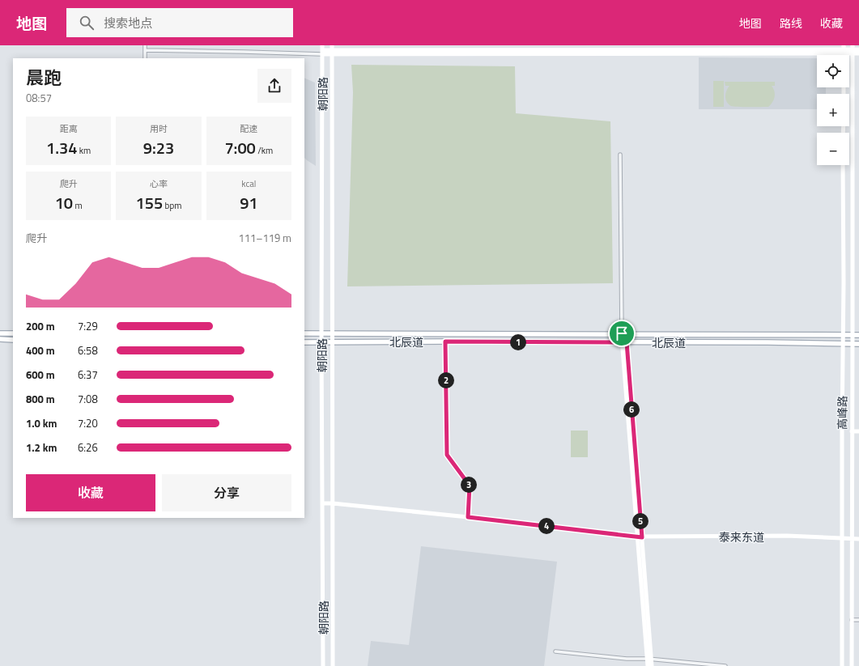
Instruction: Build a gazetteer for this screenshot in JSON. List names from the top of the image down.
{
  "streets": {
    "main road": [
      "朝阳路",
      "北辰道",
      "高峰路",
      "泰来东道"
    ]
  },
  "crossings": [
    ["朝阳路", "北辰道"],
    ["朝阳路", "泰来东道"],
    ["北辰道", "高峰路"],
    ["高峰路", "泰来东道"]
  ],
  "page": {
    "header": "地图",
    "search": "搜索地点",
    "nav": ["地图", "路线", "收藏"],
    "map_buttons": ["+", "−"],
    "heading": ["晨跑", "08:57"],
    "stats": [
      ["距离", "1.34 km"],
      ["用时", "9:23"],
      ["配速", "7:00 /km"],
      ["爬升", "10 m"],
      ["心率", "155 bpm"],
      ["kcal", "91"]
    ],
    "chart": ["爬升", "111–119 m"],
    "list": [
      {
        "name": "200 m",
        "note": "7:29"
      },
      {
        "name": "400 m",
        "note": "6:58"
      },
      {
        "name": "600 m",
        "note": "6:37"
      },
      {
        "name": "800 m",
        "note": "7:08"
      },
      {
        "name": "1.0 km",
        "note": "7:20"
      },
      {
        "name": "1.2 km",
        "note": "6:26"
      }
    ],
    "pins": [
      "1",
      "2",
      "6",
      "3",
      "5",
      "4"
    ],
    "buttons": ["收藏", "分享"]
  }
}
